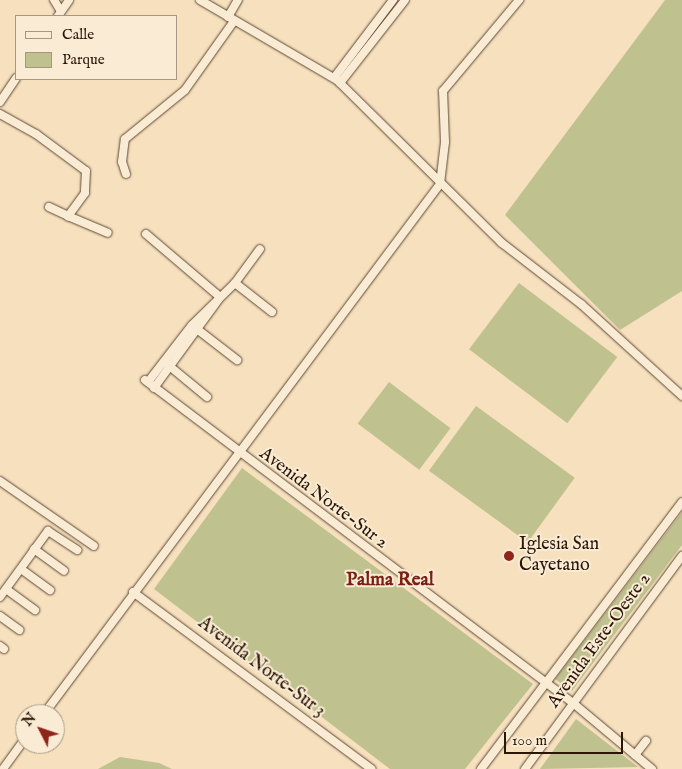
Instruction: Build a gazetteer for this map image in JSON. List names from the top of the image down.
{
  "streets": {
    "street": ["Avenida Norte-Sur 2", "Avenida Este-Oeste 2", "Avenida Norte-Sur 3"]
  },
  "crossings": [
    ["Avenida Norte-Sur 2", "Avenida Este-Oeste 2"]
  ],
  "districts": ["Palma Real"],
  "places": ["Iglesia San Cayetano"],
  "legend": ["Calle", "Parque"],
  "scale_bar": "100 m",
  "north": "top left"
}
